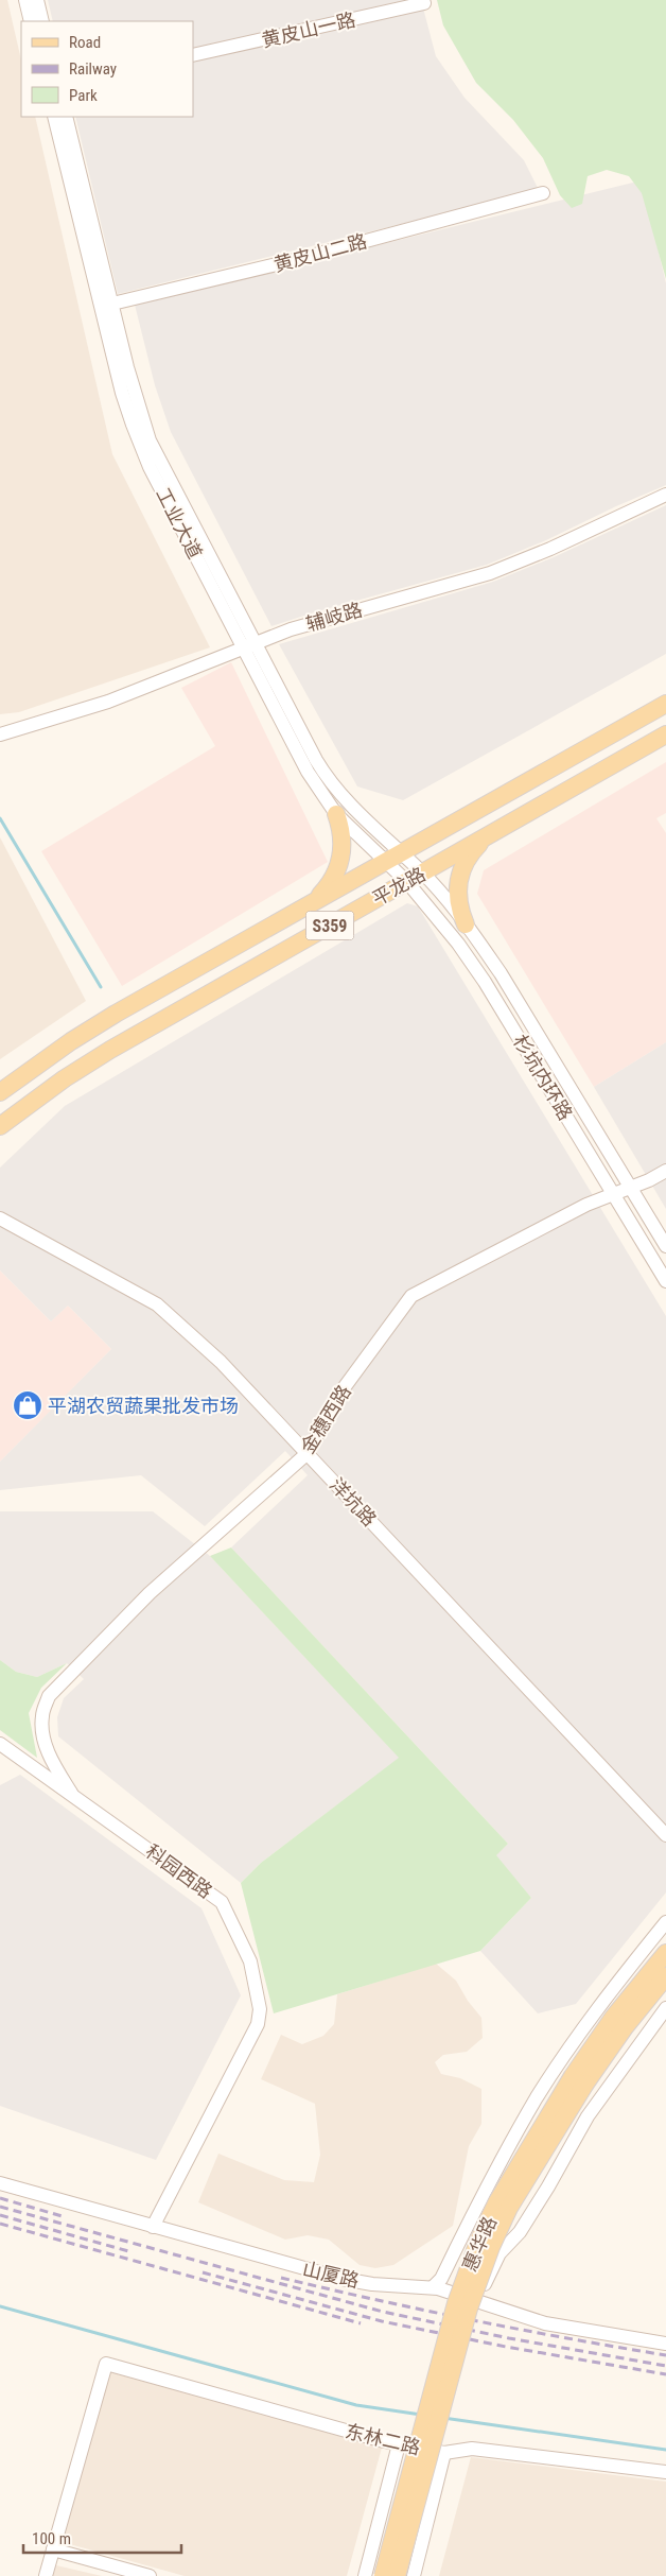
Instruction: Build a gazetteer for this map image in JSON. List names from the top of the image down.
{
  "streets": {
    "main road": ["平龙路", "S359", "惠华路"],
    "street": [
      "黄皮山一路",
      "黄皮山二路",
      "工业大道",
      "辅岐路",
      "杉坑内环路",
      "金穗西路",
      "洋坑路",
      "科园西路",
      "山厦路",
      "东林二路"
    ]
  },
  "crossings": [
    ["黄皮山二路", "工业大道"],
    ["工业大道", "辅岐路"],
    ["工业大道", "平龙路"],
    ["工业大道", "杉坑内环路"],
    ["平龙路", "杉坑内环路"],
    ["杉坑内环路", "金穗西路"],
    ["金穗西路", "洋坑路"],
    ["金穗西路", "科园西路"],
    ["科园西路", "山厦路"]
  ],
  "places": {
    "shop": ["平湖农贸蔬果批发市场"]
  },
  "legend": ["Road", "Railway", "Park"],
  "scale_bar": "100 m"
}
